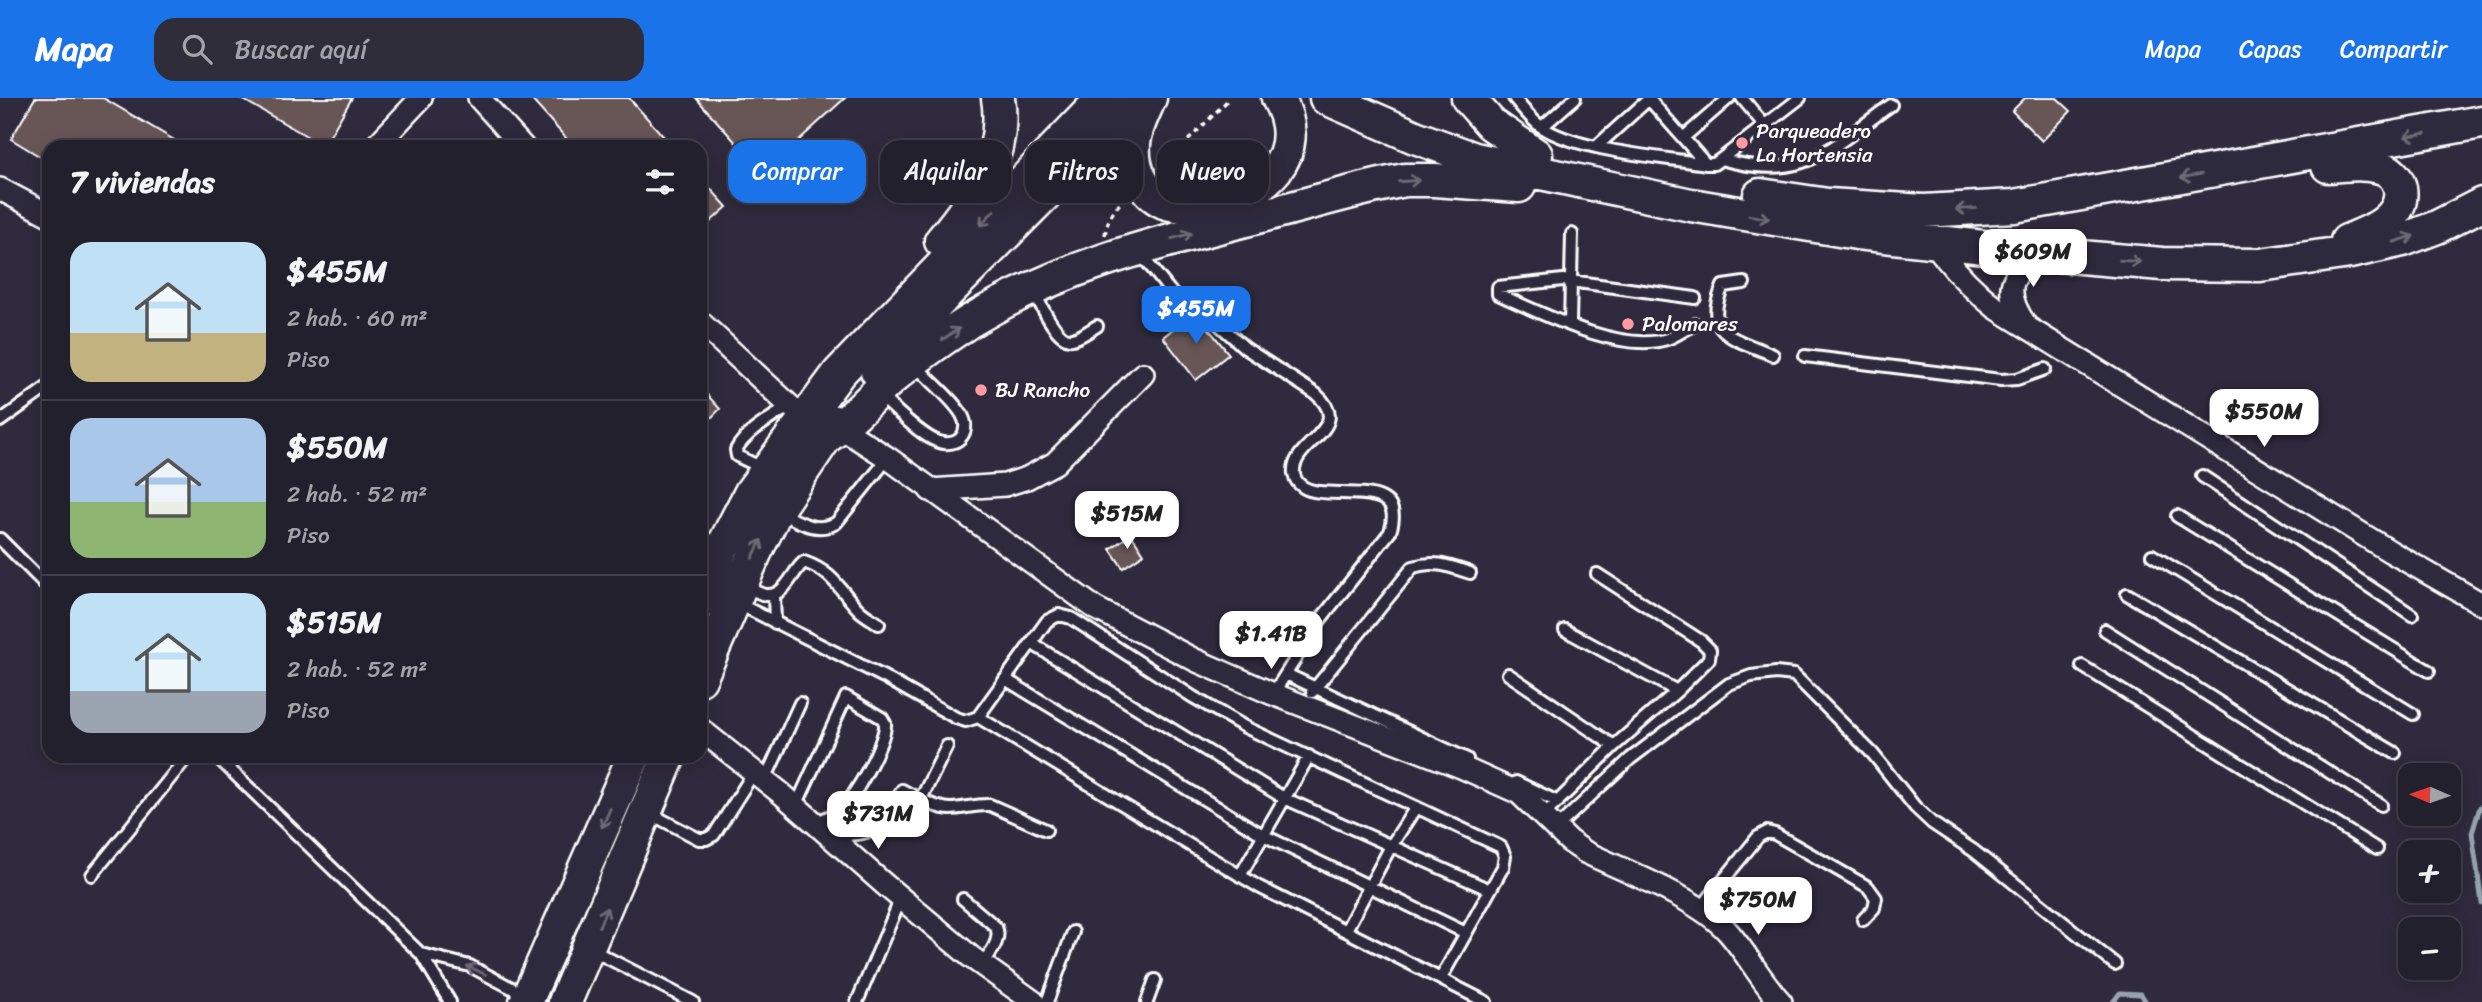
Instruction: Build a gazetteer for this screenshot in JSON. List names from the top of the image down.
{
  "places": ["Parqueadero La Hortensia", "Palomares", "BJ Rancho"],
  "north": "left",
  "page": {
    "header": "Mapa",
    "search": "Buscar aquí",
    "nav": ["Mapa", "Capas", "Compartir"],
    "chip": [
      "Comprar",
      "Alquilar",
      "Filtros",
      "Nuevo"
    ],
    "heading": "7 viviendas",
    "list": [
      {
        "name": "$455M",
        "note": "2 hab. · 60 m² · Piso"
      },
      {
        "name": "$550M",
        "note": "2 hab. · 52 m² · Piso"
      },
      {
        "name": "$515M",
        "note": "2 hab. · 52 m² · Piso"
      }
    ],
    "price": [
      "$609M",
      "$455M",
      "$550M",
      "$515M",
      "$1.41B",
      "$731M",
      "$750M"
    ],
    "map_buttons": ["+", "−"]
  }
}
